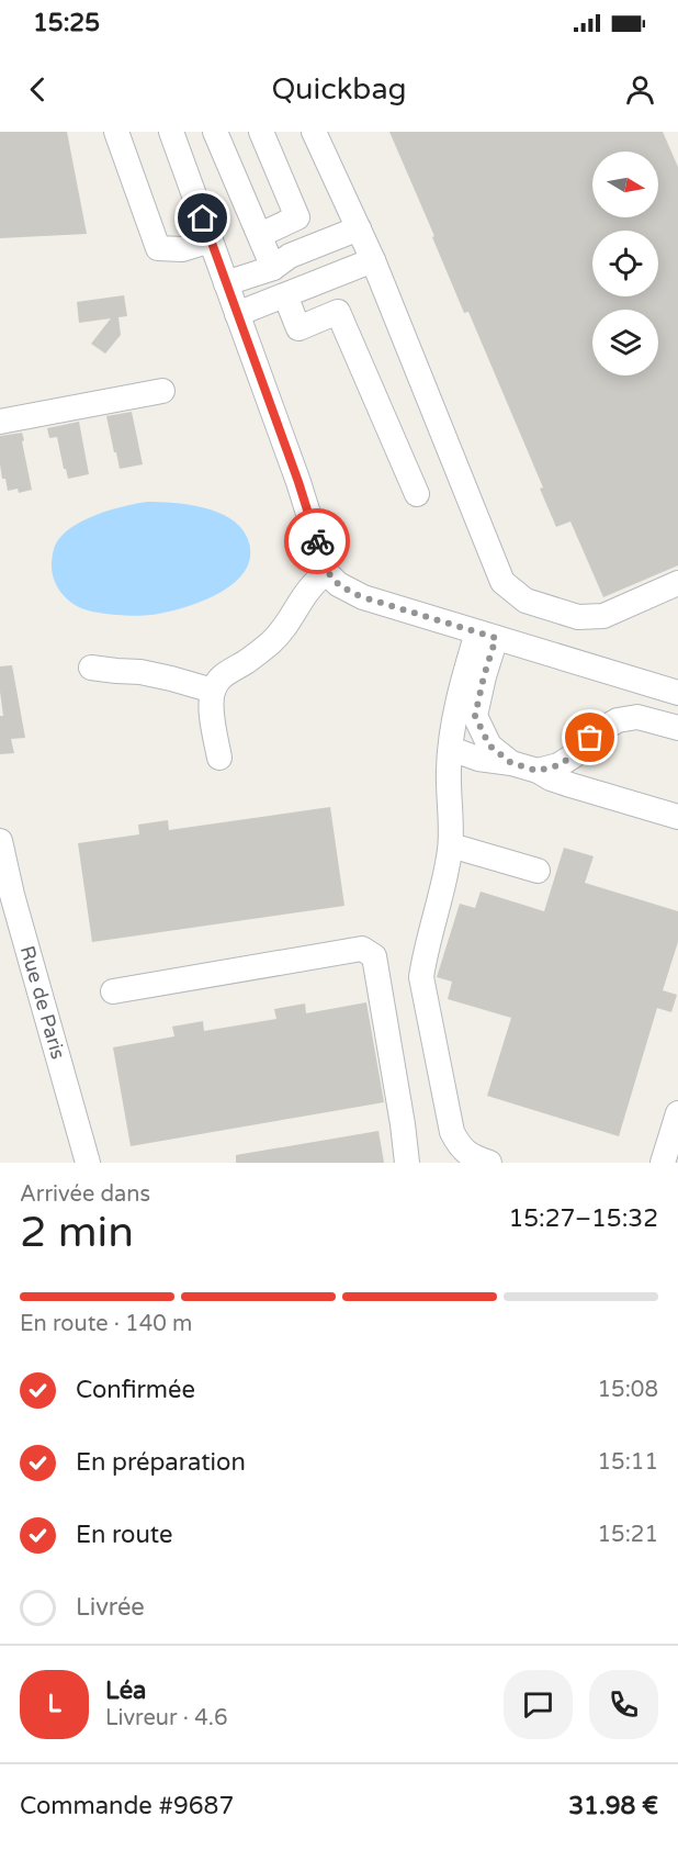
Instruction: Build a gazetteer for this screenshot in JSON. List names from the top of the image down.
{
  "streets": {
    "street": ["Rue de Paris"]
  },
  "north": "right",
  "page": {
    "status": "15:25",
    "header": "Quickbag",
    "heading": ["2 min", "Arrivée dans", "15:27–15:32"],
    "panel": [
      "Léa",
      "Livreur · 4.6",
      "Commande #9687",
      "31.98 €"
    ],
    "bar": "En route · 140 m",
    "list": [
      ["Confirmée", "15:08"],
      ["En préparation", "15:11"],
      ["En route", "15:21"],
      "Livrée"
    ],
    "round": "L"
  }
}
